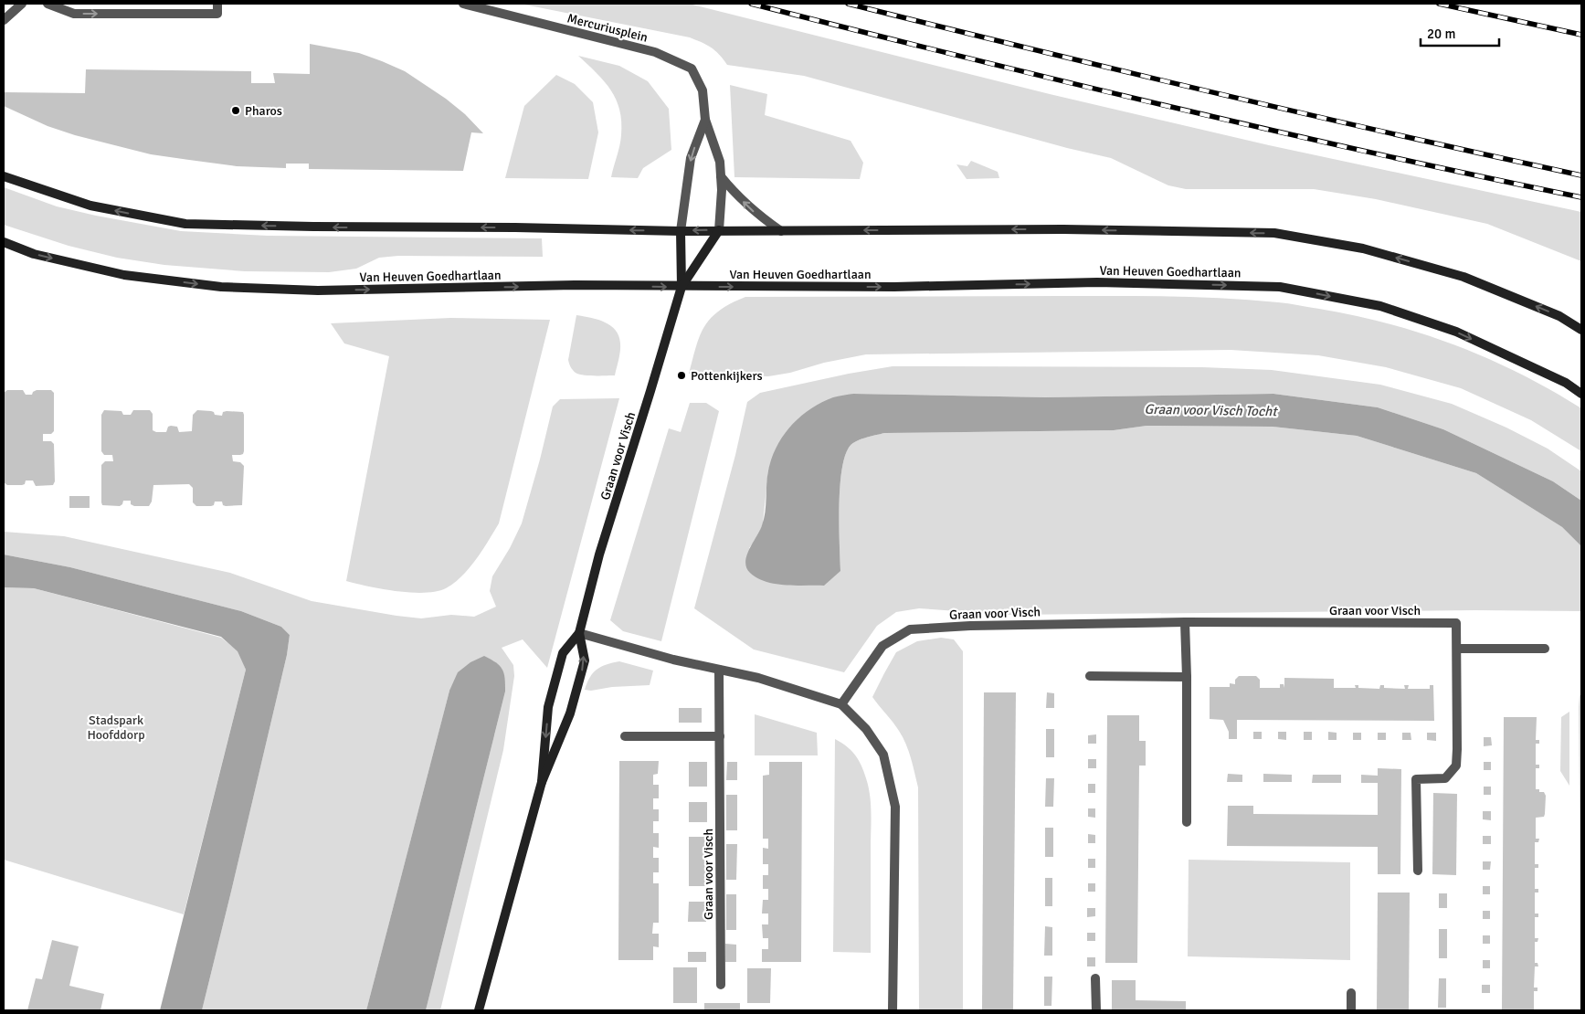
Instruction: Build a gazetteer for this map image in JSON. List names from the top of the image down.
{
  "streets": {
    "main road": ["Van Heuven Goedhartlaan", "Graan voor Visch"],
    "street": ["Mercuriusplein"]
  },
  "crossings": [
    ["Mercuriusplein", "Graan voor Visch"],
    ["Van Heuven Goedhartlaan", "Graan voor Visch"]
  ],
  "water": ["Graan voor Visch Tocht"],
  "parks": ["Stadspark Hoofddorp"],
  "places": ["Pharos", "Pottenkijkers"],
  "scale_bar": "20 m"
}
